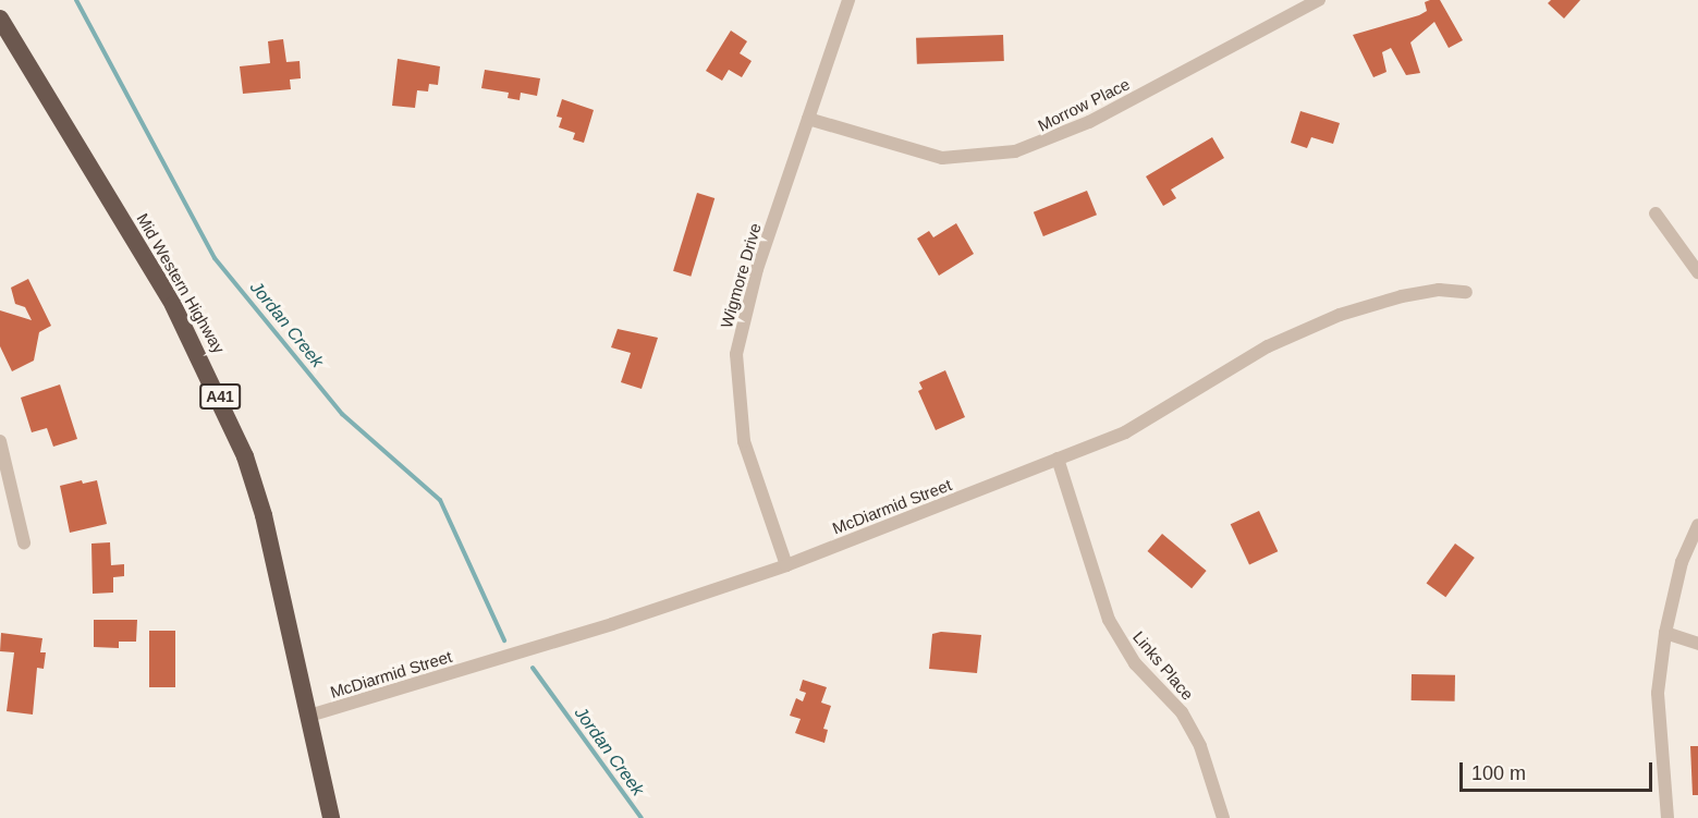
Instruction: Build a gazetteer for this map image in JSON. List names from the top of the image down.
{
  "streets": {
    "highway": ["Mid Western Highway", "A41"],
    "street": [
      "Morrow Place",
      "Wigmore Drive",
      "McDiarmid Street",
      "Links Place"
    ]
  },
  "crossings": [
    ["Morrow Place", "Wigmore Drive"],
    ["Wigmore Drive", "McDiarmid Street"],
    ["Mid Western Highway", "McDiarmid Street"],
    ["McDiarmid Street", "Links Place"]
  ],
  "water": ["Jordan Creek"],
  "scale_bar": "100 m"
}
